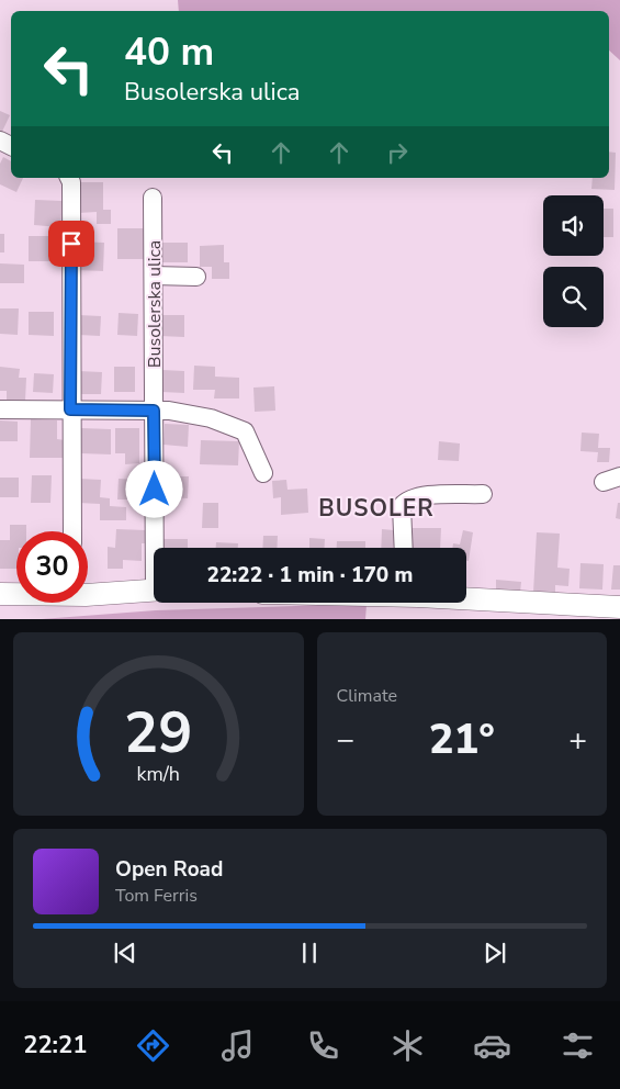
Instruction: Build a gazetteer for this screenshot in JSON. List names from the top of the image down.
{
  "streets": {
    "street": ["Busolerska ulica"]
  },
  "districts": ["BUSOLER"],
  "page": {
    "turn": ["40 m", "Busolerska ulica"],
    "limit": "30",
    "trip": "22:22 · 1 min · 170 m",
    "tile": "Climate",
    "heat": ["−", "21°", "+"],
    "song": ["Open Road", "Tom Ferris"],
    "tabs": "22:21",
    "gauge": ["29", "km/h"]
  }
}
